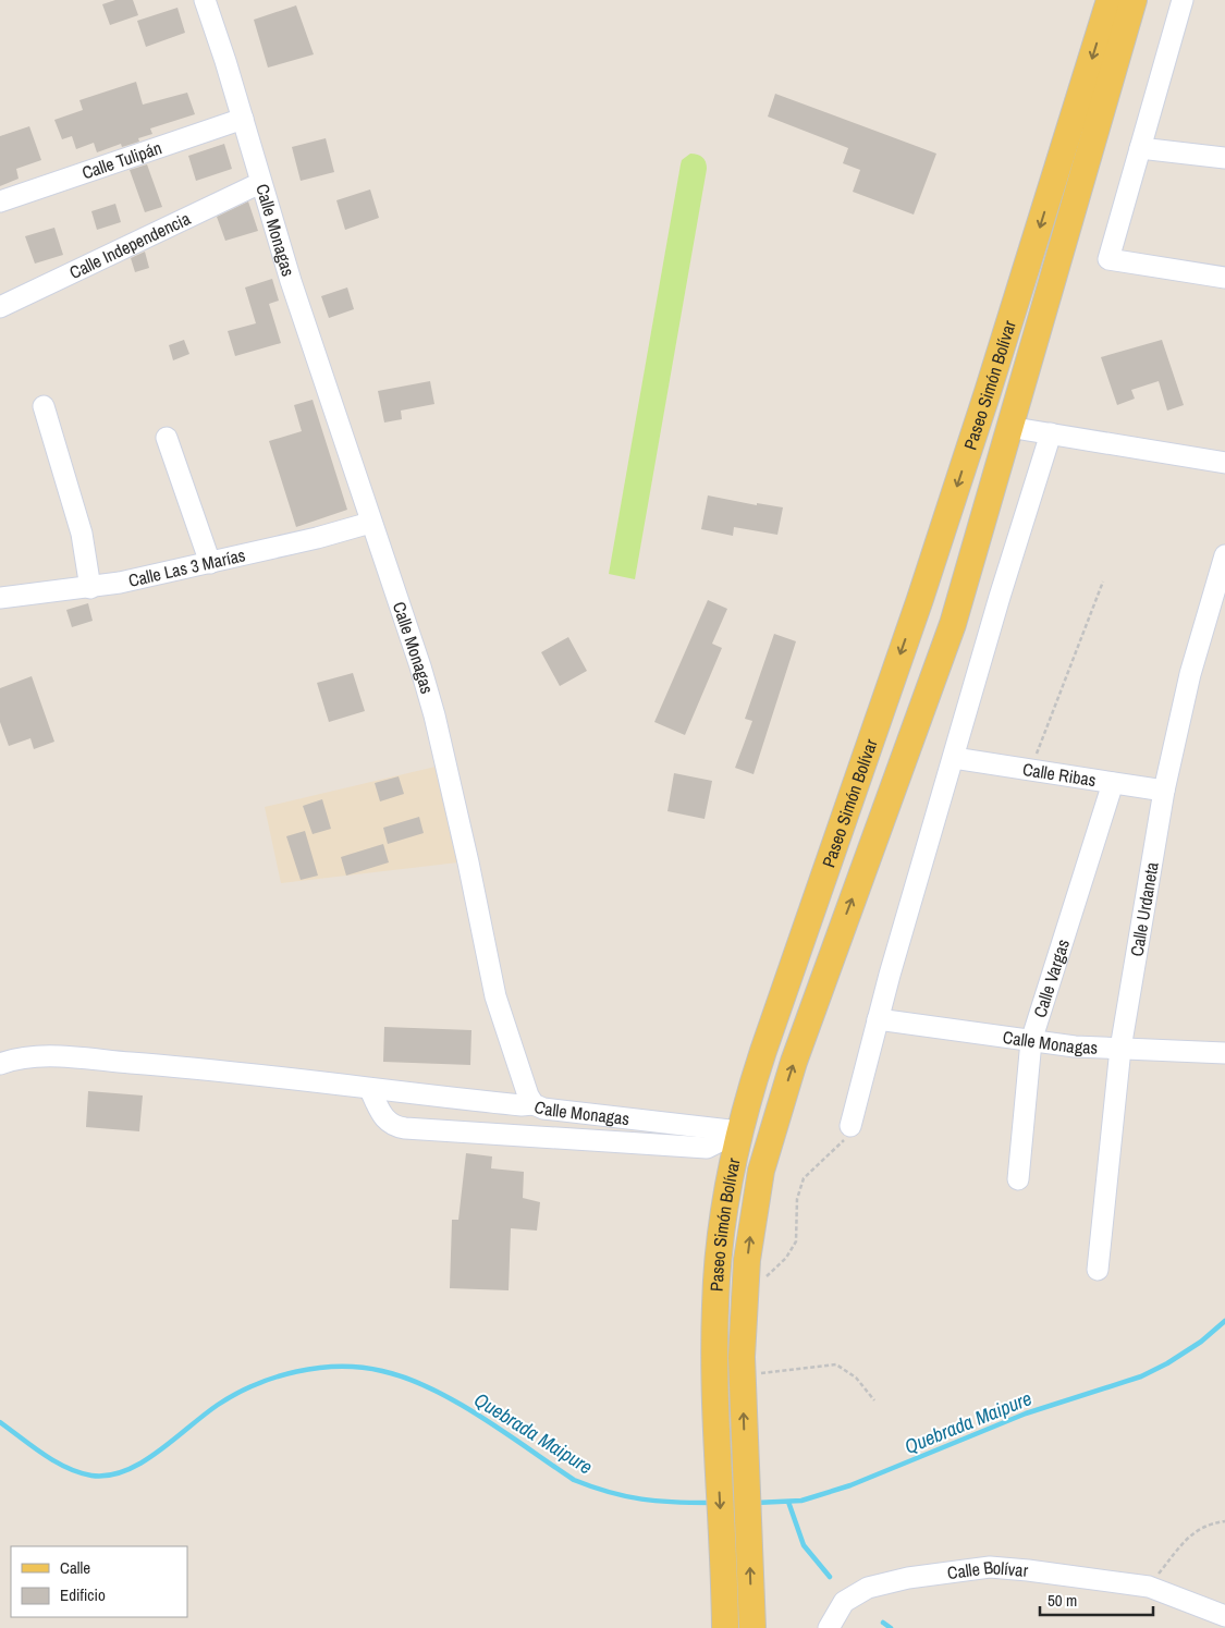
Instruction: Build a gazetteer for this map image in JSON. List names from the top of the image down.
{
  "streets": {
    "main road": ["Paseo Simón Bolívar"],
    "street": [
      "Calle Tulipán",
      "Calle Monagas",
      "Calle Independencia",
      "Calle Las 3 Marías",
      "Calle Ribas",
      "Calle Urdaneta",
      "Calle Vargas",
      "Calle Bolívar"
    ]
  },
  "crossings": [
    ["Calle Tulipán", "Calle Monagas"],
    ["Calle Monagas", "Calle Independencia"],
    ["Calle Monagas", "Paseo Simón Bolívar"],
    ["Calle Monagas", "Calle Las 3 Marías"],
    ["Calle Monagas", "Calle Urdaneta"],
    ["Calle Monagas", "Calle Vargas"],
    ["Calle Ribas", "Calle Urdaneta"],
    ["Calle Ribas", "Calle Vargas"]
  ],
  "water": ["Quebrada Maipure"],
  "legend": ["Calle", "Edificio"],
  "scale_bar": "50 m"
}
